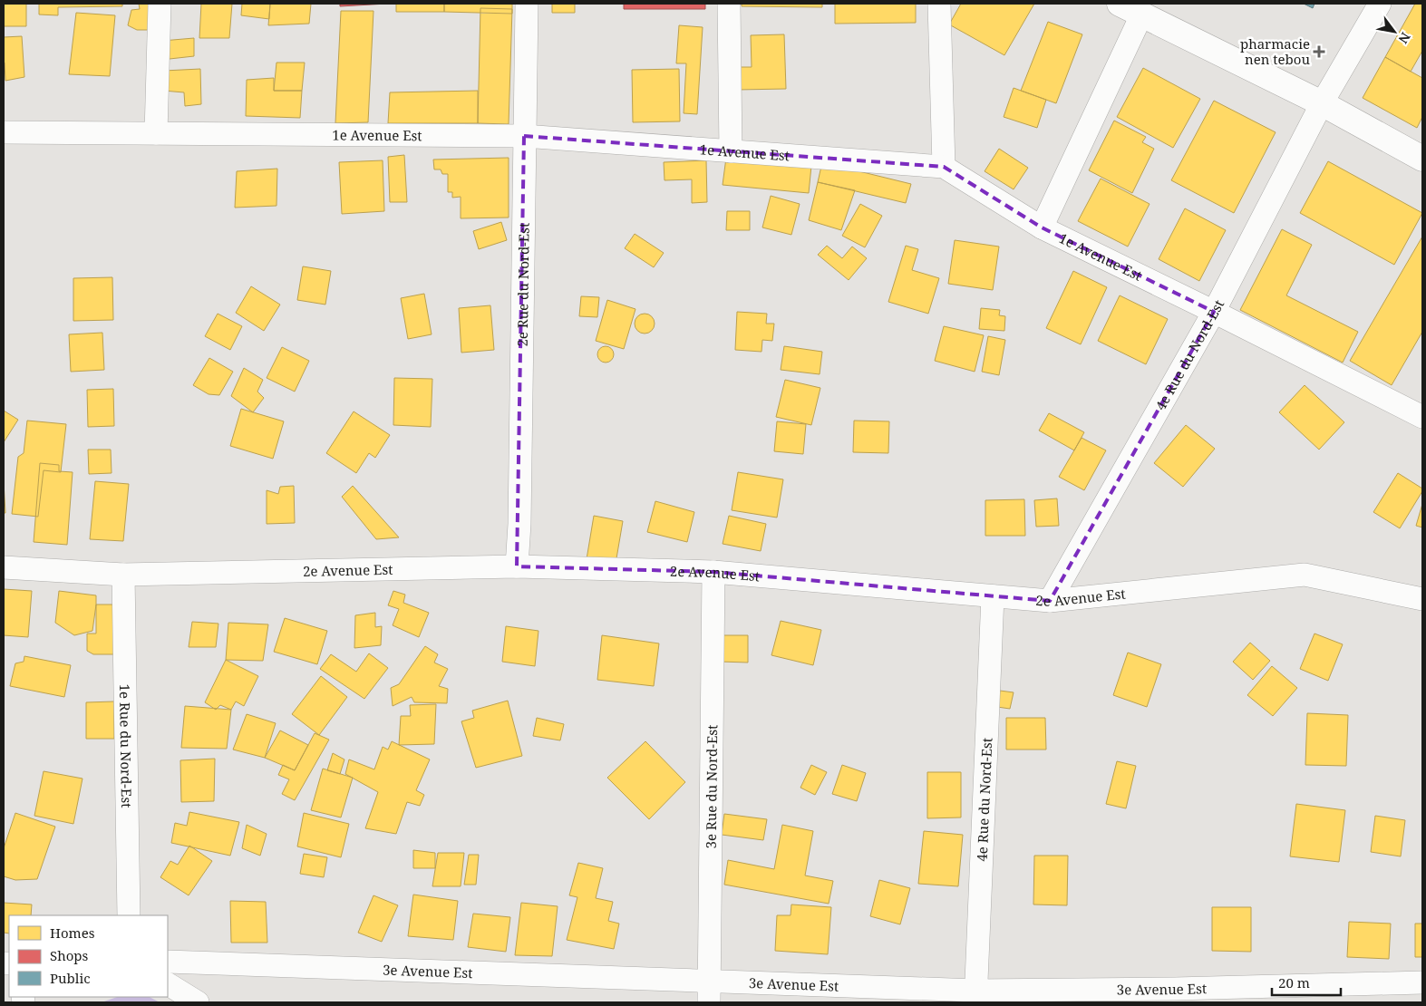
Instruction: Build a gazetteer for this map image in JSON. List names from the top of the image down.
{
  "streets": {
    "street": [
      "1e Avenue Est",
      "2e Rue du Nord-Est",
      "4e Rue du Nord-Est",
      "2e Avenue Est",
      "1e Rue du Nord-Est",
      "3e Rue du Nord-Est",
      "3e Avenue Est"
    ]
  },
  "crossings": [
    ["1e Avenue Est", "2e Rue du Nord-Est"],
    ["1e Avenue Est", "4e Rue du Nord-Est"],
    ["2e Rue du Nord-Est", "2e Avenue Est"],
    ["4e Rue du Nord-Est", "2e Avenue Est"],
    ["4e Rue du Nord-Est", "3e Avenue Est"],
    ["2e Avenue Est", "1e Rue du Nord-Est"],
    ["2e Avenue Est", "3e Rue du Nord-Est"],
    ["3e Rue du Nord-Est", "3e Avenue Est"]
  ],
  "places": {
    "health": ["pharmacie nen tebou"]
  },
  "legend": ["Homes", "Shops", "Public"],
  "scale_bar": "20 m",
  "north": "bottom right"
}
